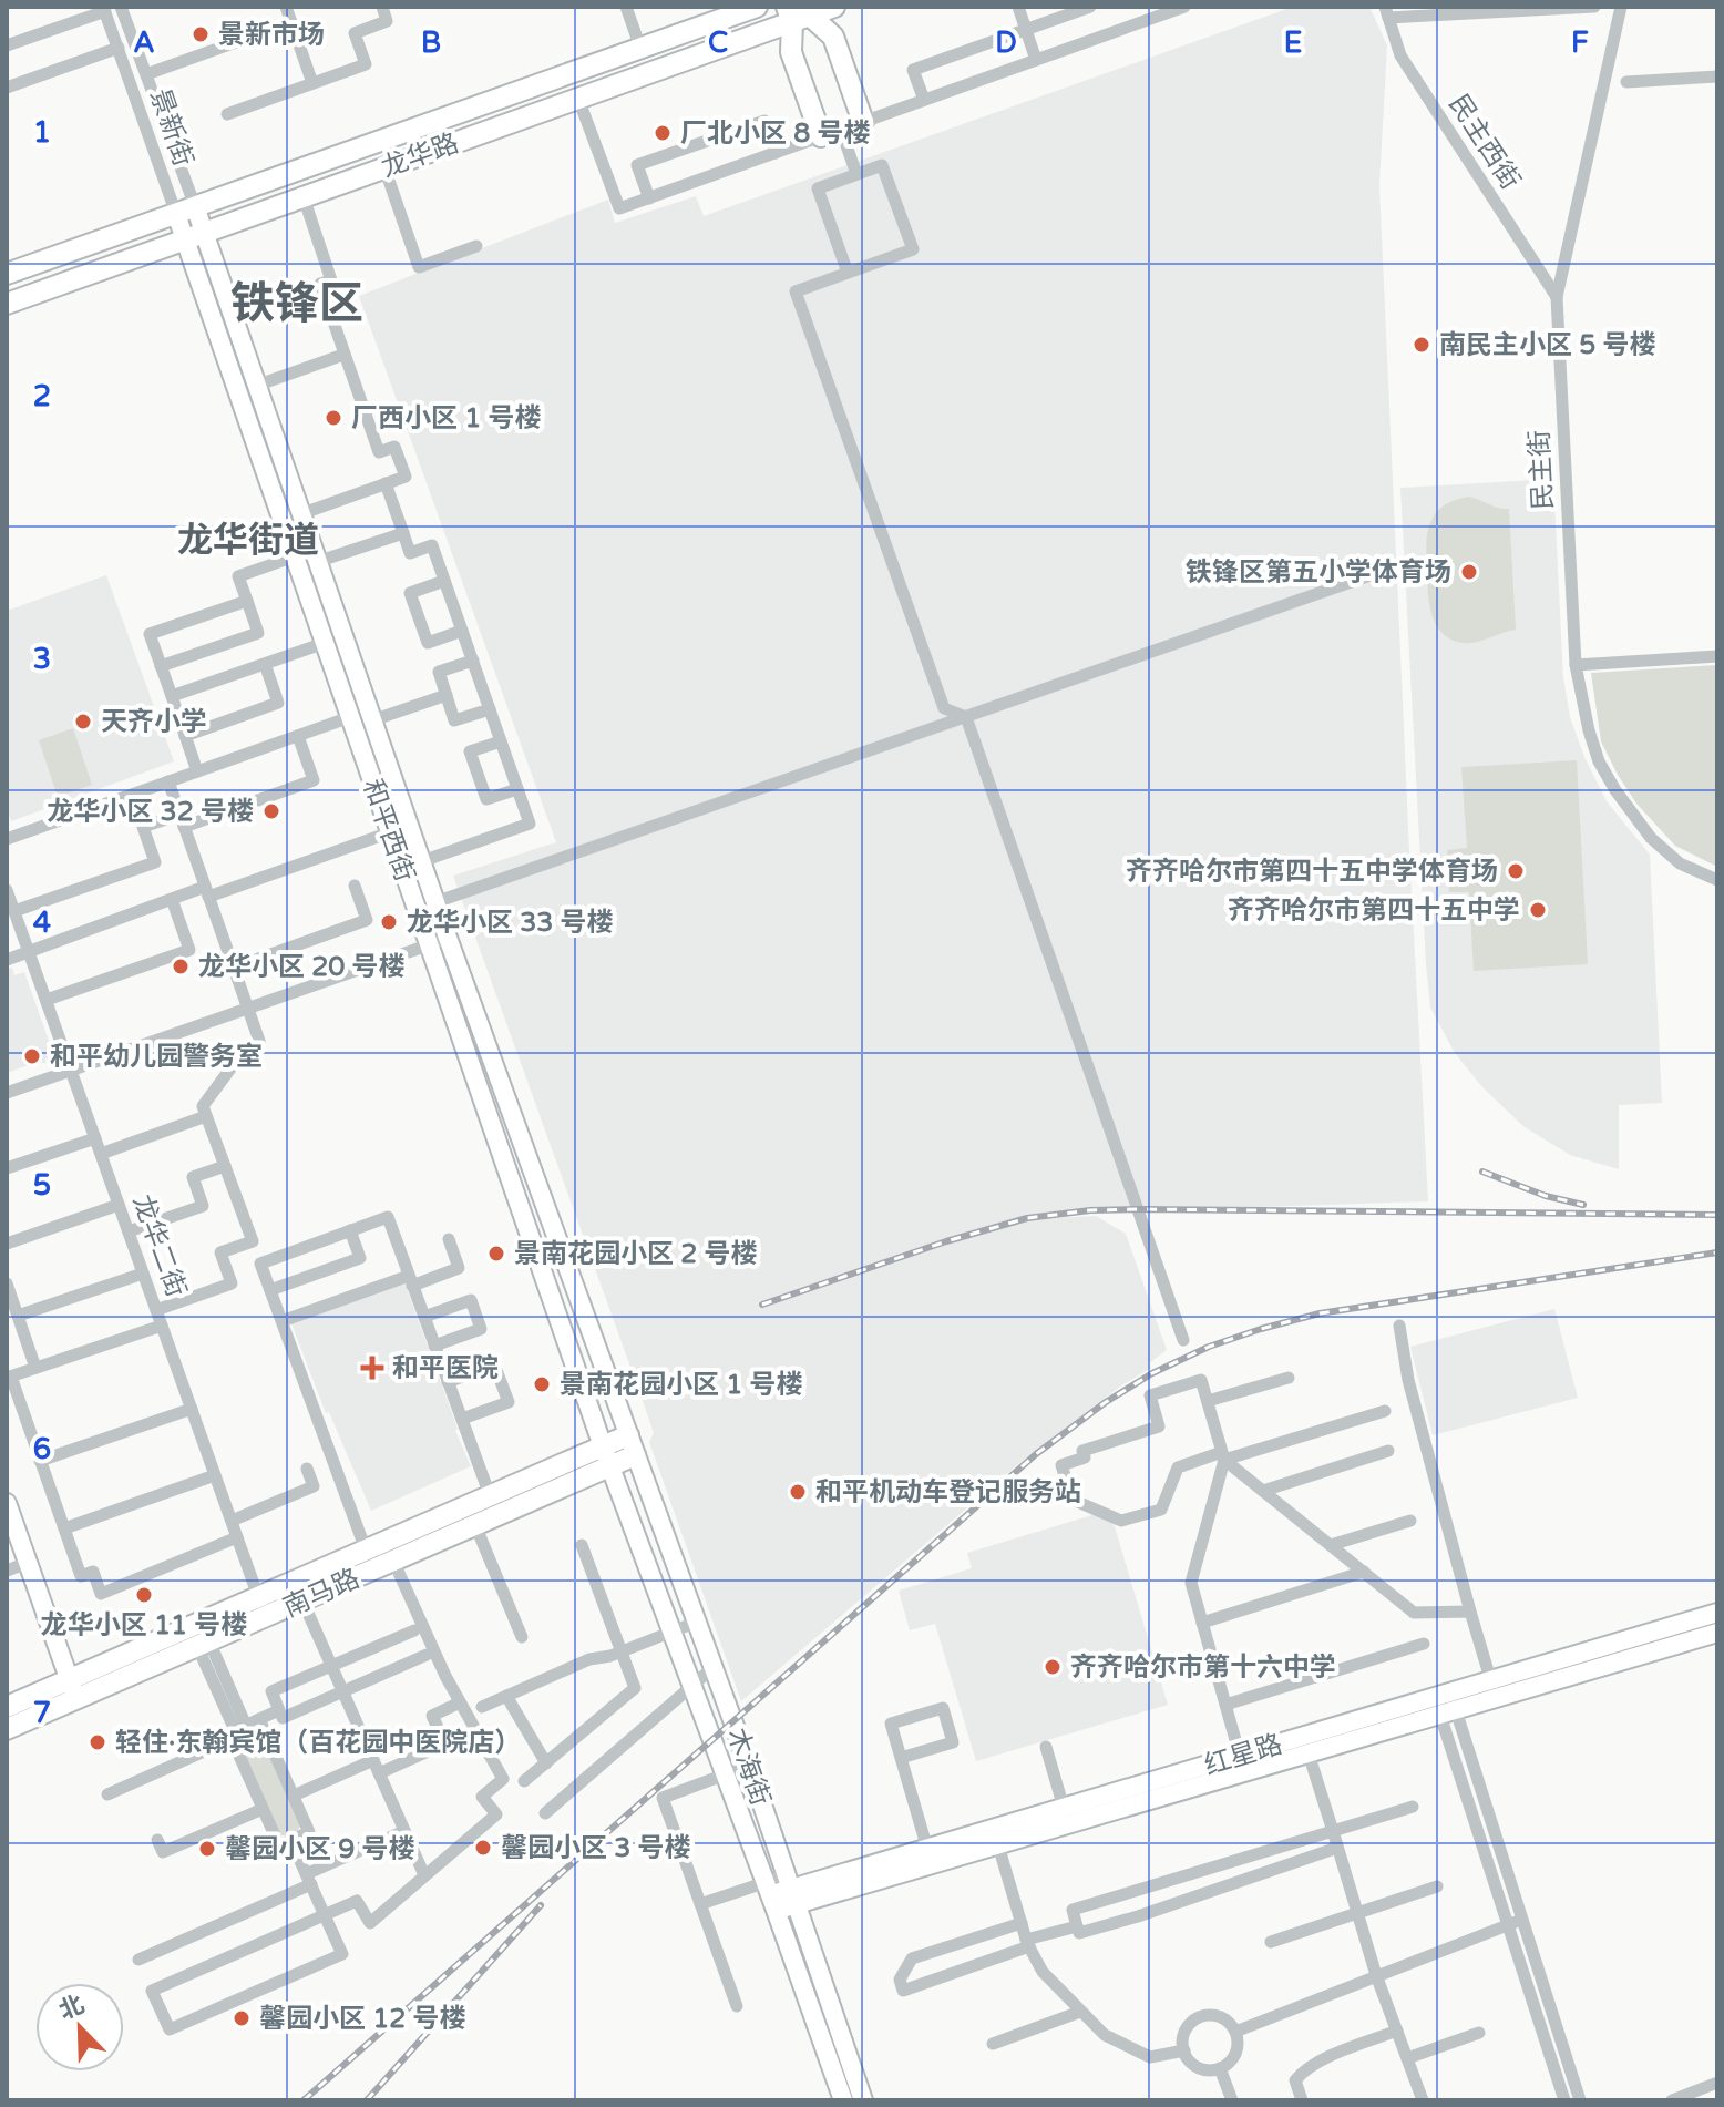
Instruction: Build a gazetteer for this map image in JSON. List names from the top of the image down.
{
  "streets": {
    "main road": [
      "龙华路",
      "和平西街",
      "南马路",
      "红星路",
      "木海街"
    ],
    "street": [
      "景新街",
      "民主西街",
      "民主街",
      "龙华二街"
    ]
  },
  "crossings": [
    ["景新街", "龙华路"],
    ["景新街", "和平西街"],
    ["民主西街", "民主街"],
    ["龙华路", "和平西街"],
    ["和平西街", "南马路"],
    ["和平西街", "木海街"],
    ["龙华二街", "南马路"],
    ["南马路", "木海街"],
    ["红星路", "木海街"]
  ],
  "districts": ["铁锋区", "龙华街道"],
  "places": {
    "other": [
      "景新市场",
      "厂北小区 8 号楼",
      "南民主小区 5 号楼",
      "厂西小区 1 号楼",
      "铁锋区第五小学体育场",
      "天齐小学",
      "龙华小区 32 号楼",
      "齐齐哈尔市第四十五中学体育场",
      "齐齐哈尔市第四十五中学",
      "龙华小区 33 号楼",
      "龙华小区 20 号楼",
      "和平幼儿园警务室",
      "景南花园小区 2 号楼",
      "景南花园小区 1 号楼",
      "和平机动车登记服务站",
      "龙华小区 11 号楼",
      "齐齐哈尔市第十六中学",
      "轻住·东翰宾馆（百花园中医院店）",
      "馨园小区 3 号楼",
      "馨园小区 9 号楼",
      "馨园小区 12 号楼"
    ],
    "health": ["和平医院"]
  },
  "north": "top left",
  "grid": {
    "columns": [
      "A",
      "B",
      "C",
      "D",
      "E",
      "F"
    ],
    "rows": [
      "1",
      "2",
      "3",
      "4",
      "5",
      "6",
      "7"
    ]
  }
}
